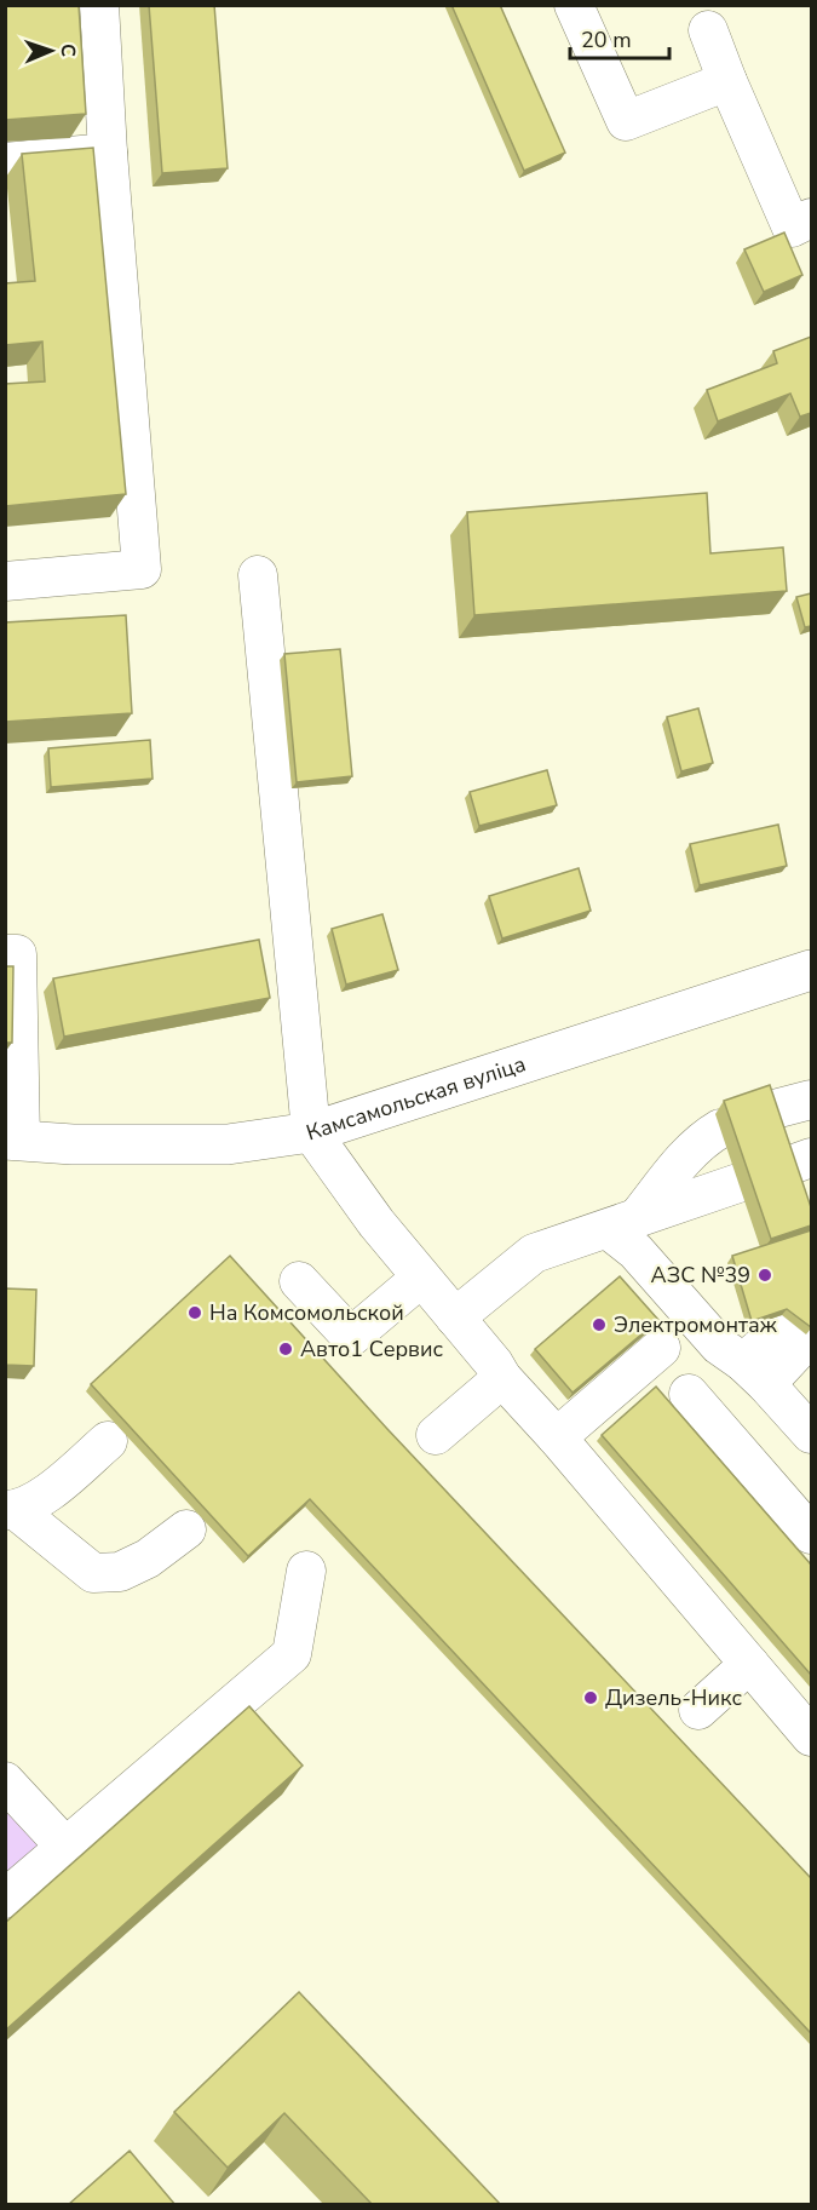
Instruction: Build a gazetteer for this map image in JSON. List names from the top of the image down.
{
  "streets": {
    "main road": ["Камсамольская вуліца"]
  },
  "places": [
    "АЗС №39",
    "На Комсомольской",
    "Электромонтаж",
    "Авто1 Сервис",
    "Дизель-Никс"
  ],
  "scale_bar": "20 m",
  "north": "right"
}
